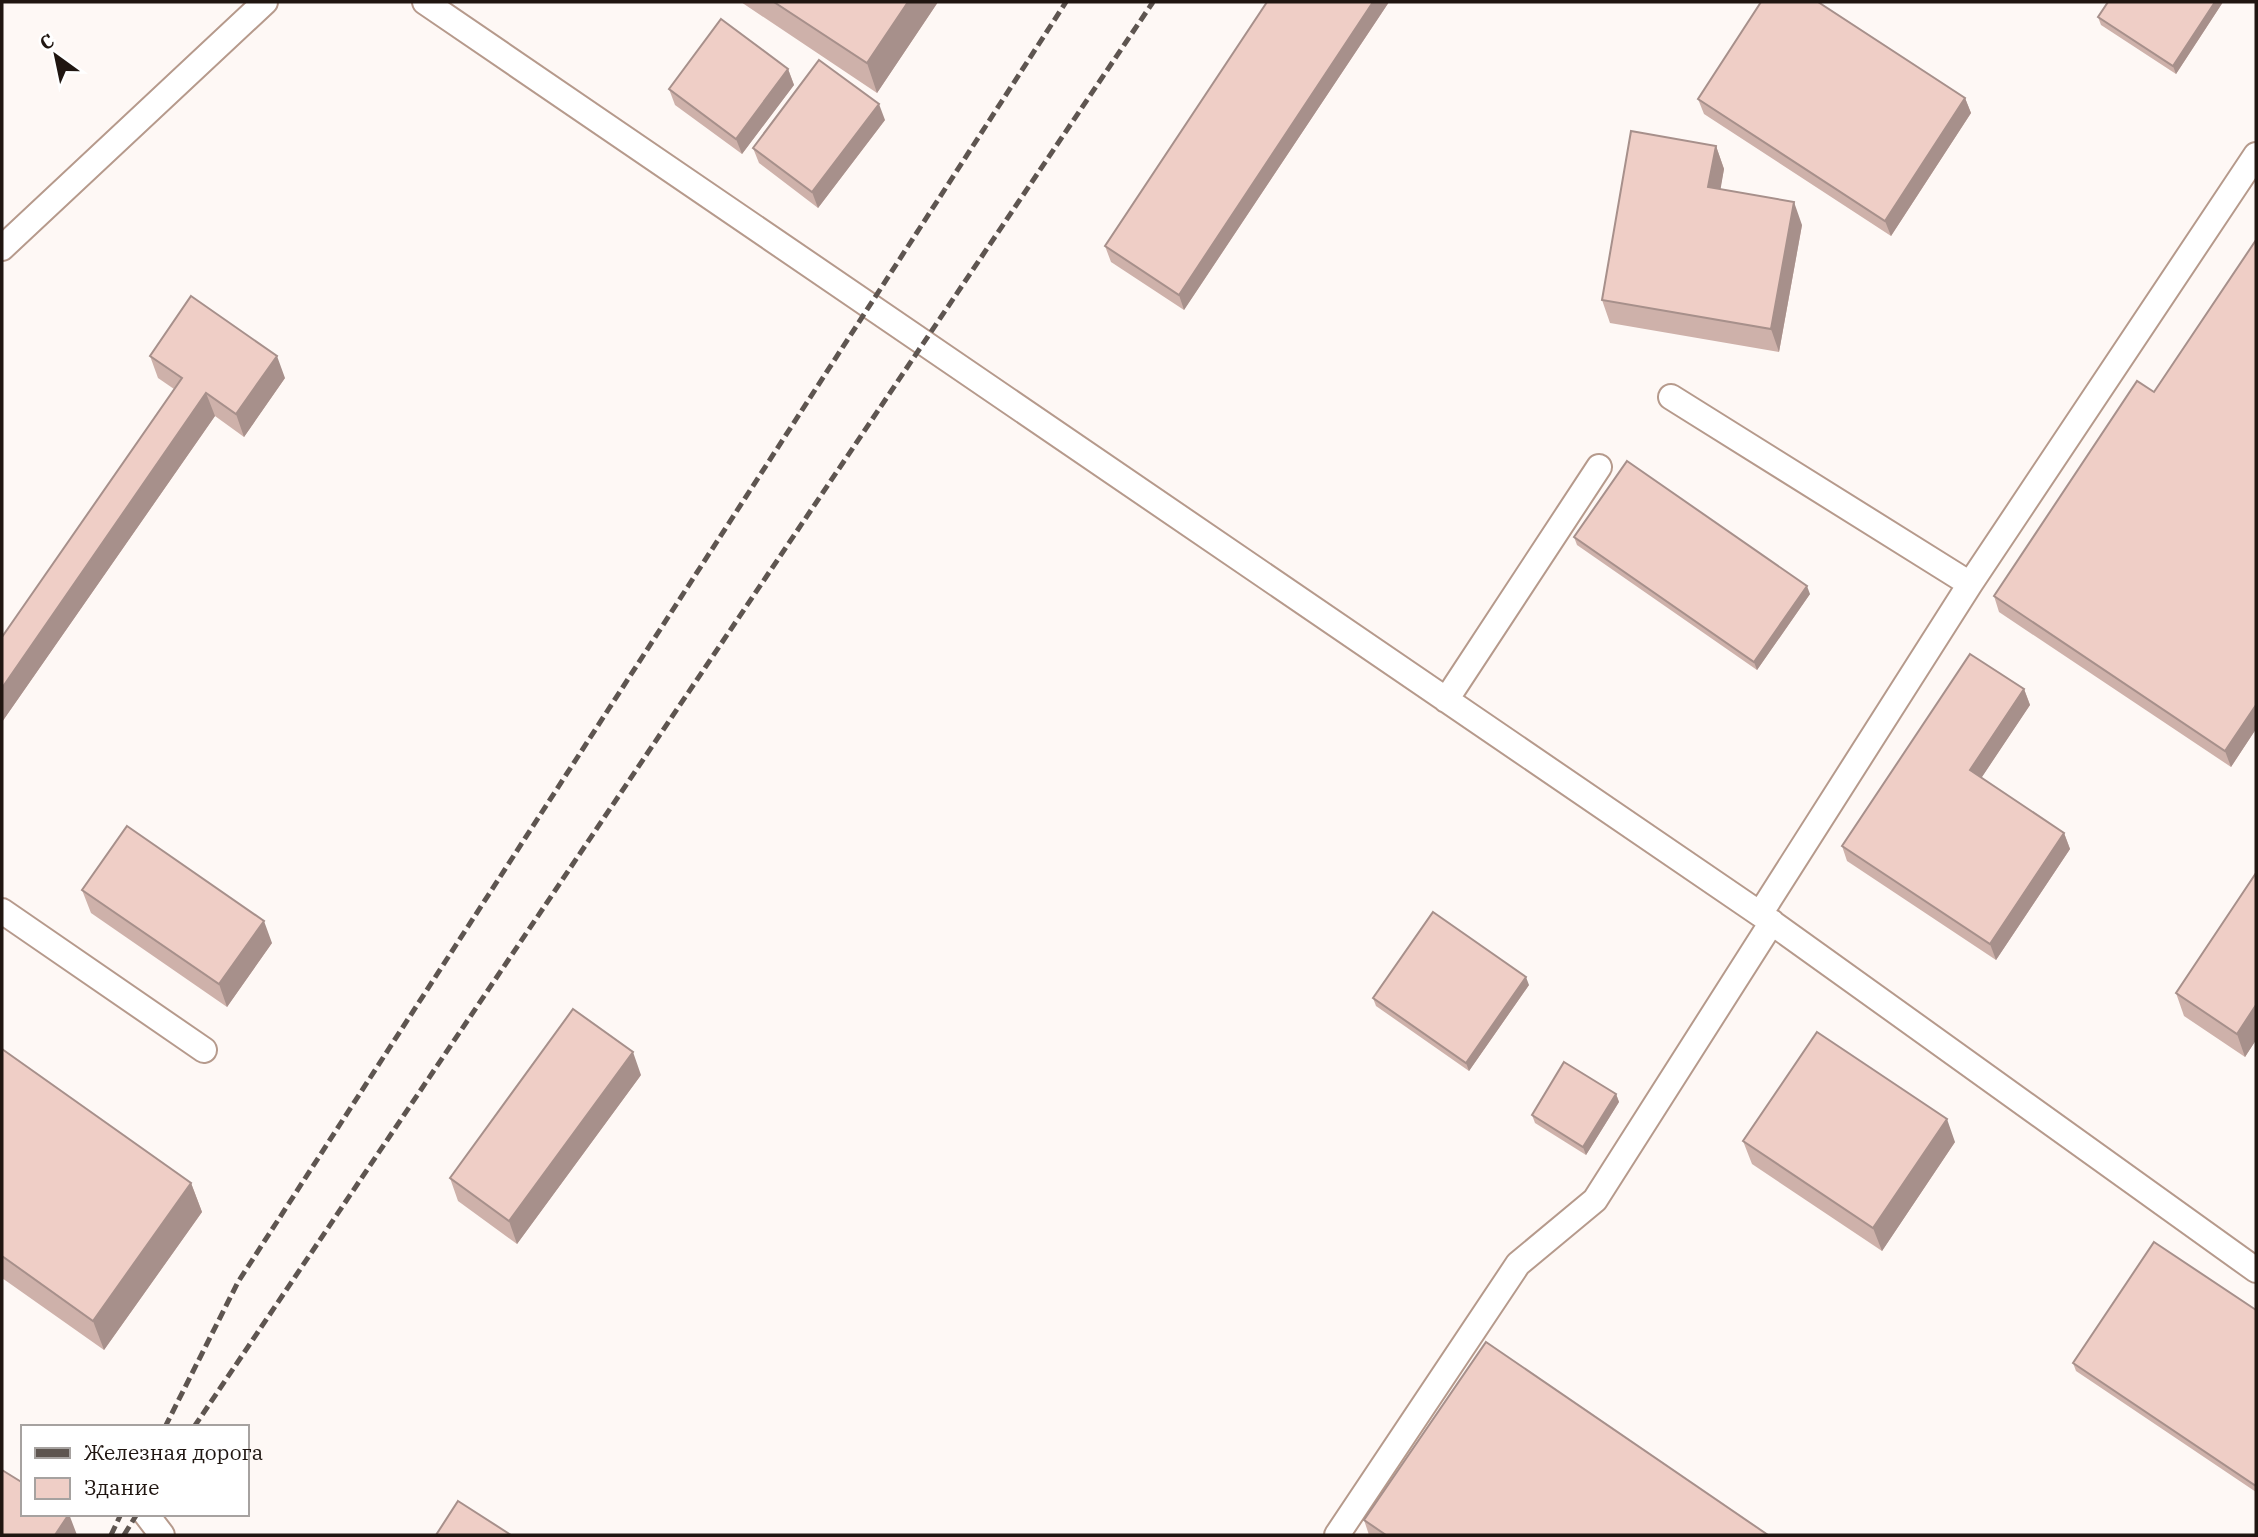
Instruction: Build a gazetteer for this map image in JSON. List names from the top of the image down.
{
  "legend": ["Железная дорога", "Здание"],
  "north": "top left"
}
